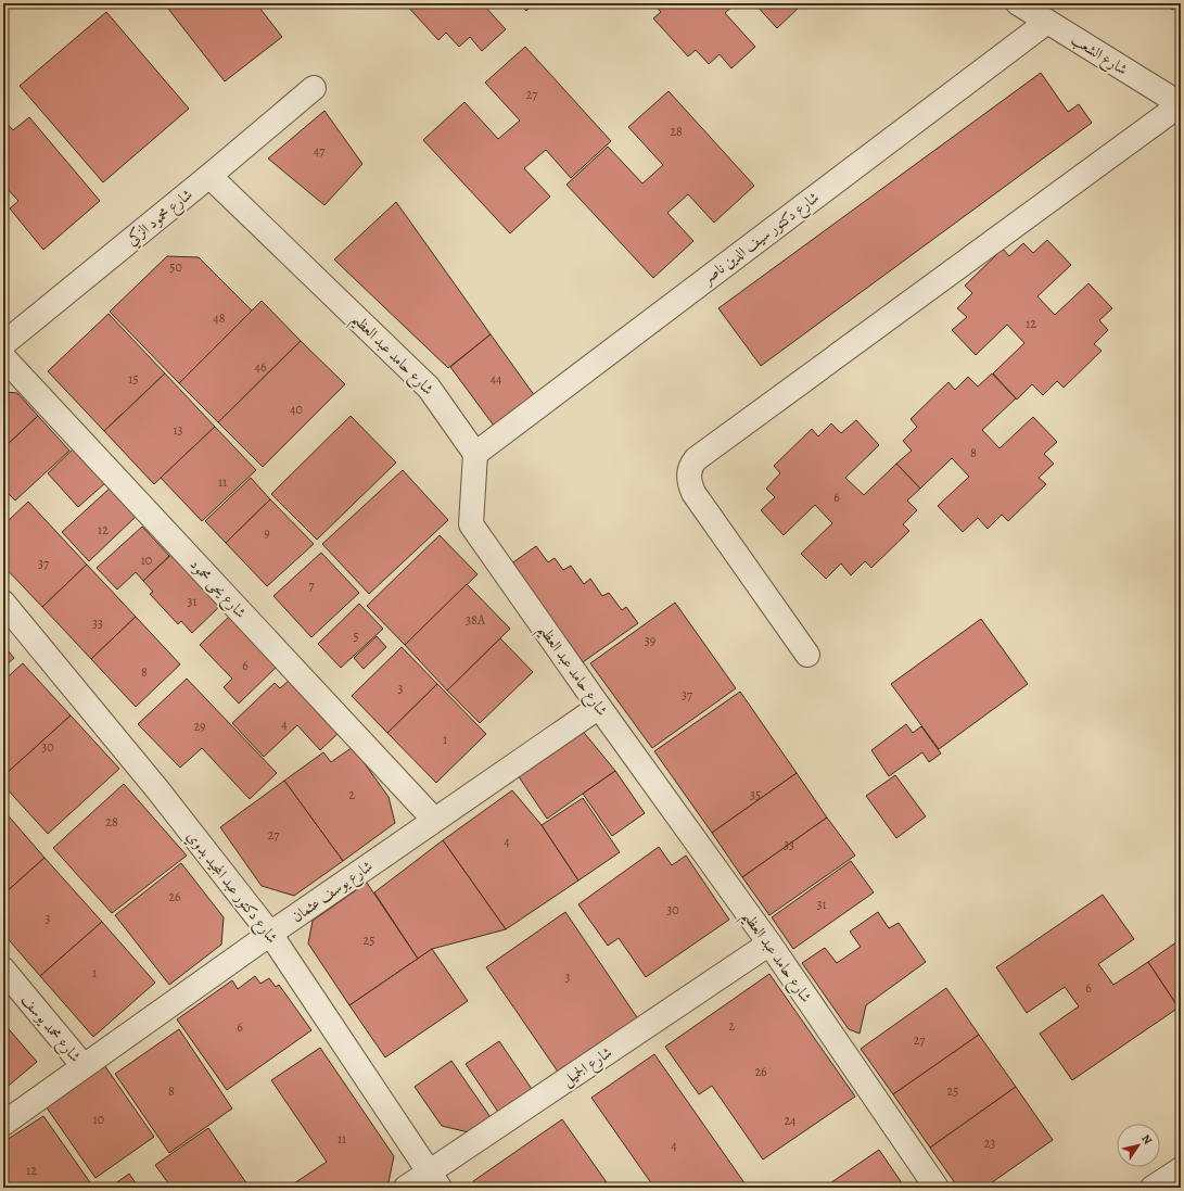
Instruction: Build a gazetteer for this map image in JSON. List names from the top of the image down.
{
  "streets": {
    "street": [
      "شارع الشعب",
      "شارع محمود الزكي",
      "شارع دكتور سيف الدين ناصر",
      "شارع حامد عبد العظيم",
      "شارع يحى محمود",
      "شارع دكتور عبد المجيد بدوي",
      "شارع يوسف عثمان",
      "شارع محمد يوسف",
      "شارع الجميل"
    ]
  },
  "crossings": [
    ["شارع الشعب", "شارع دكتور سيف الدين ناصر"],
    ["شارع محمود الزكي", "شارع حامد عبد العظيم"],
    ["شارع دكتور سيف الدين ناصر", "شارع حامد عبد العظيم"],
    ["شارع حامد عبد العظيم", "شارع يوسف عثمان"],
    ["شارع حامد عبد العظيم", "شارع الجميل"],
    ["شارع يحى محمود", "شارع يوسف عثمان"],
    ["شارع دكتور عبد المجيد بدوي", "شارع يوسف عثمان"],
    ["شارع دكتور عبد المجيد بدوي", "شارع الجميل"],
    ["شارع يوسف عثمان", "شارع محمد يوسف"]
  ],
  "house_numbers": [
    "27",
    "28",
    "47",
    "50",
    "48",
    "12",
    "46",
    "15",
    "44",
    "40",
    "13",
    "8",
    "11",
    "6",
    "12",
    "9",
    "10",
    "37",
    "7",
    "31",
    "38A",
    "33",
    "5",
    "39",
    "6",
    "8",
    "3",
    "37",
    "4",
    "29",
    "1",
    "30",
    "2",
    "35",
    "28",
    "27",
    "4",
    "33",
    "26",
    "31",
    "30",
    "3",
    "25",
    "1",
    "3",
    "6",
    "2",
    "6",
    "27",
    "26",
    "8",
    "25",
    "10",
    "24",
    "11",
    "23",
    "4",
    "12"
  ],
  "north": "top right"
}
